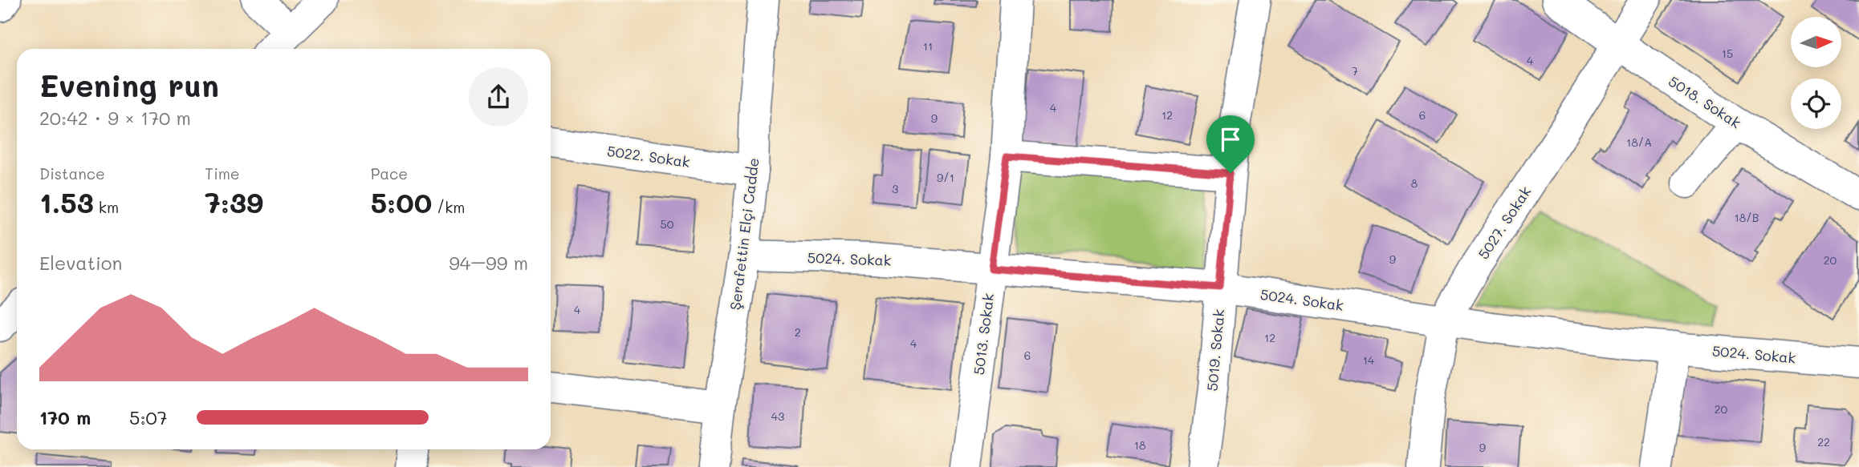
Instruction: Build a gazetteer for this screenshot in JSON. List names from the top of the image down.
{
  "streets": {
    "street": [
      "5018. Sokak",
      "5022. Sokak",
      "5027. Sokak",
      "Şerafettin Elçi Cadde",
      "5024. Sokak",
      "5013. Sokak",
      "5019. Sokak"
    ]
  },
  "crossings": [
    ["5018. Sokak", "5027. Sokak"],
    ["5022. Sokak", "Şerafettin Elçi Cadde"],
    ["5027. Sokak", "5024. Sokak"],
    ["Şerafettin Elçi Cadde", "5024. Sokak"],
    ["5024. Sokak", "5013. Sokak"],
    ["5024. Sokak", "5019. Sokak"]
  ],
  "house_numbers": [
    "11",
    "15",
    "4",
    "7",
    "4",
    "12",
    "6",
    "9",
    "18/A",
    "9/1",
    "8",
    "3",
    "18/B",
    "50",
    "9",
    "20",
    "4",
    "2",
    "12",
    "4",
    "6",
    "14",
    "20",
    "43",
    "22",
    "18",
    "9"
  ],
  "north": "right",
  "page": {
    "heading": ["Evening run", "20:42 · 9 × 170 m"],
    "stats": [
      ["Distance", "1.53 km"],
      ["Time", "7:39"],
      ["Pace", "5:00 /km"]
    ],
    "chart": ["Elevation", "94–99 m"],
    "list": [
      {
        "name": "170 m",
        "note": "5:07"
      }
    ]
  }
}
